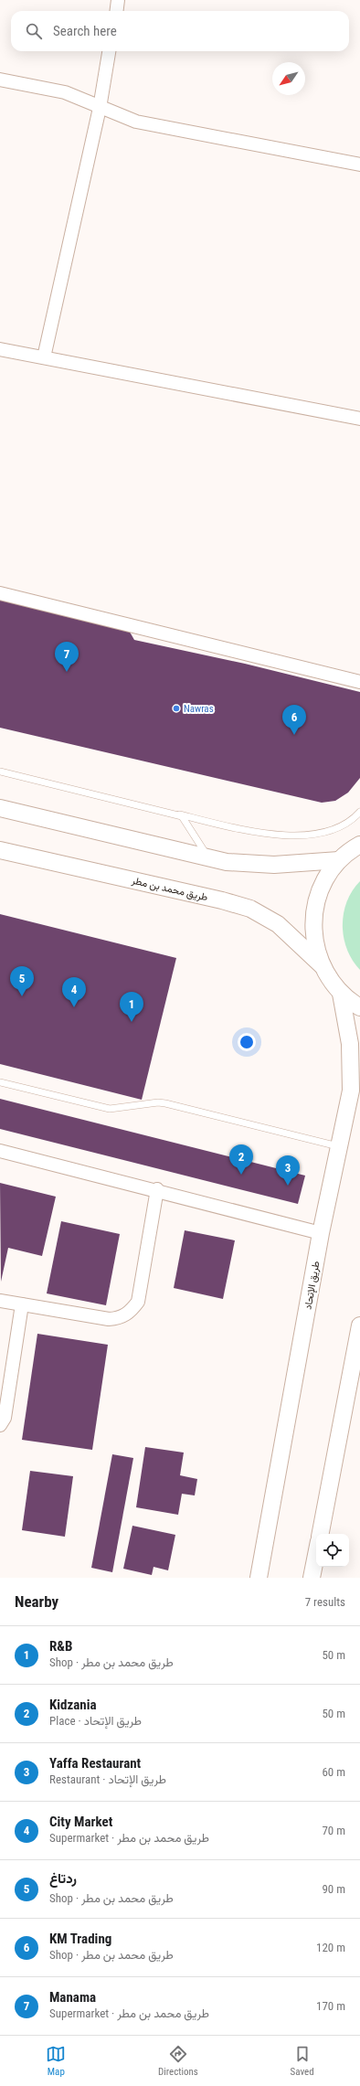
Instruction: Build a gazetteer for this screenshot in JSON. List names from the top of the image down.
{
  "streets": {
    "street": ["طريق محمد بن مطر", "طريق اﻹتحاد"]
  },
  "places": ["Nawras"],
  "north": "bottom left",
  "page": {
    "search": "Search here",
    "pins": [
      "7",
      "6",
      "5",
      "4",
      "1",
      "2",
      "3"
    ],
    "heading": ["Nearby", "7 results"],
    "list": [
      {
        "mark": "1",
        "name": "R&B",
        "note": "Shop · طريق محمد بن مطر",
        "value": "50 m"
      },
      {
        "mark": "2",
        "name": "Kidzania",
        "note": "Place · طريق اﻹتحاد",
        "value": "50 m"
      },
      {
        "mark": "3",
        "name": "Yaffa Restaurant",
        "note": "Restaurant · طريق اﻹتحاد",
        "value": "60 m"
      },
      {
        "mark": "4",
        "name": "City Market",
        "note": "Supermarket · طريق محمد بن مطر",
        "value": "70 m"
      },
      {
        "mark": "5",
        "name": "ردتاغ",
        "note": "Shop · طريق محمد بن مطر",
        "value": "90 m"
      },
      {
        "mark": "6",
        "name": "KM Trading",
        "note": "Shop · طريق محمد بن مطر",
        "value": "120 m"
      },
      {
        "mark": "7",
        "name": "Manama",
        "note": "Supermarket · طريق محمد بن مطر",
        "value": "170 m"
      }
    ],
    "nav": ["Map", "Directions", "Saved"]
  }
}
